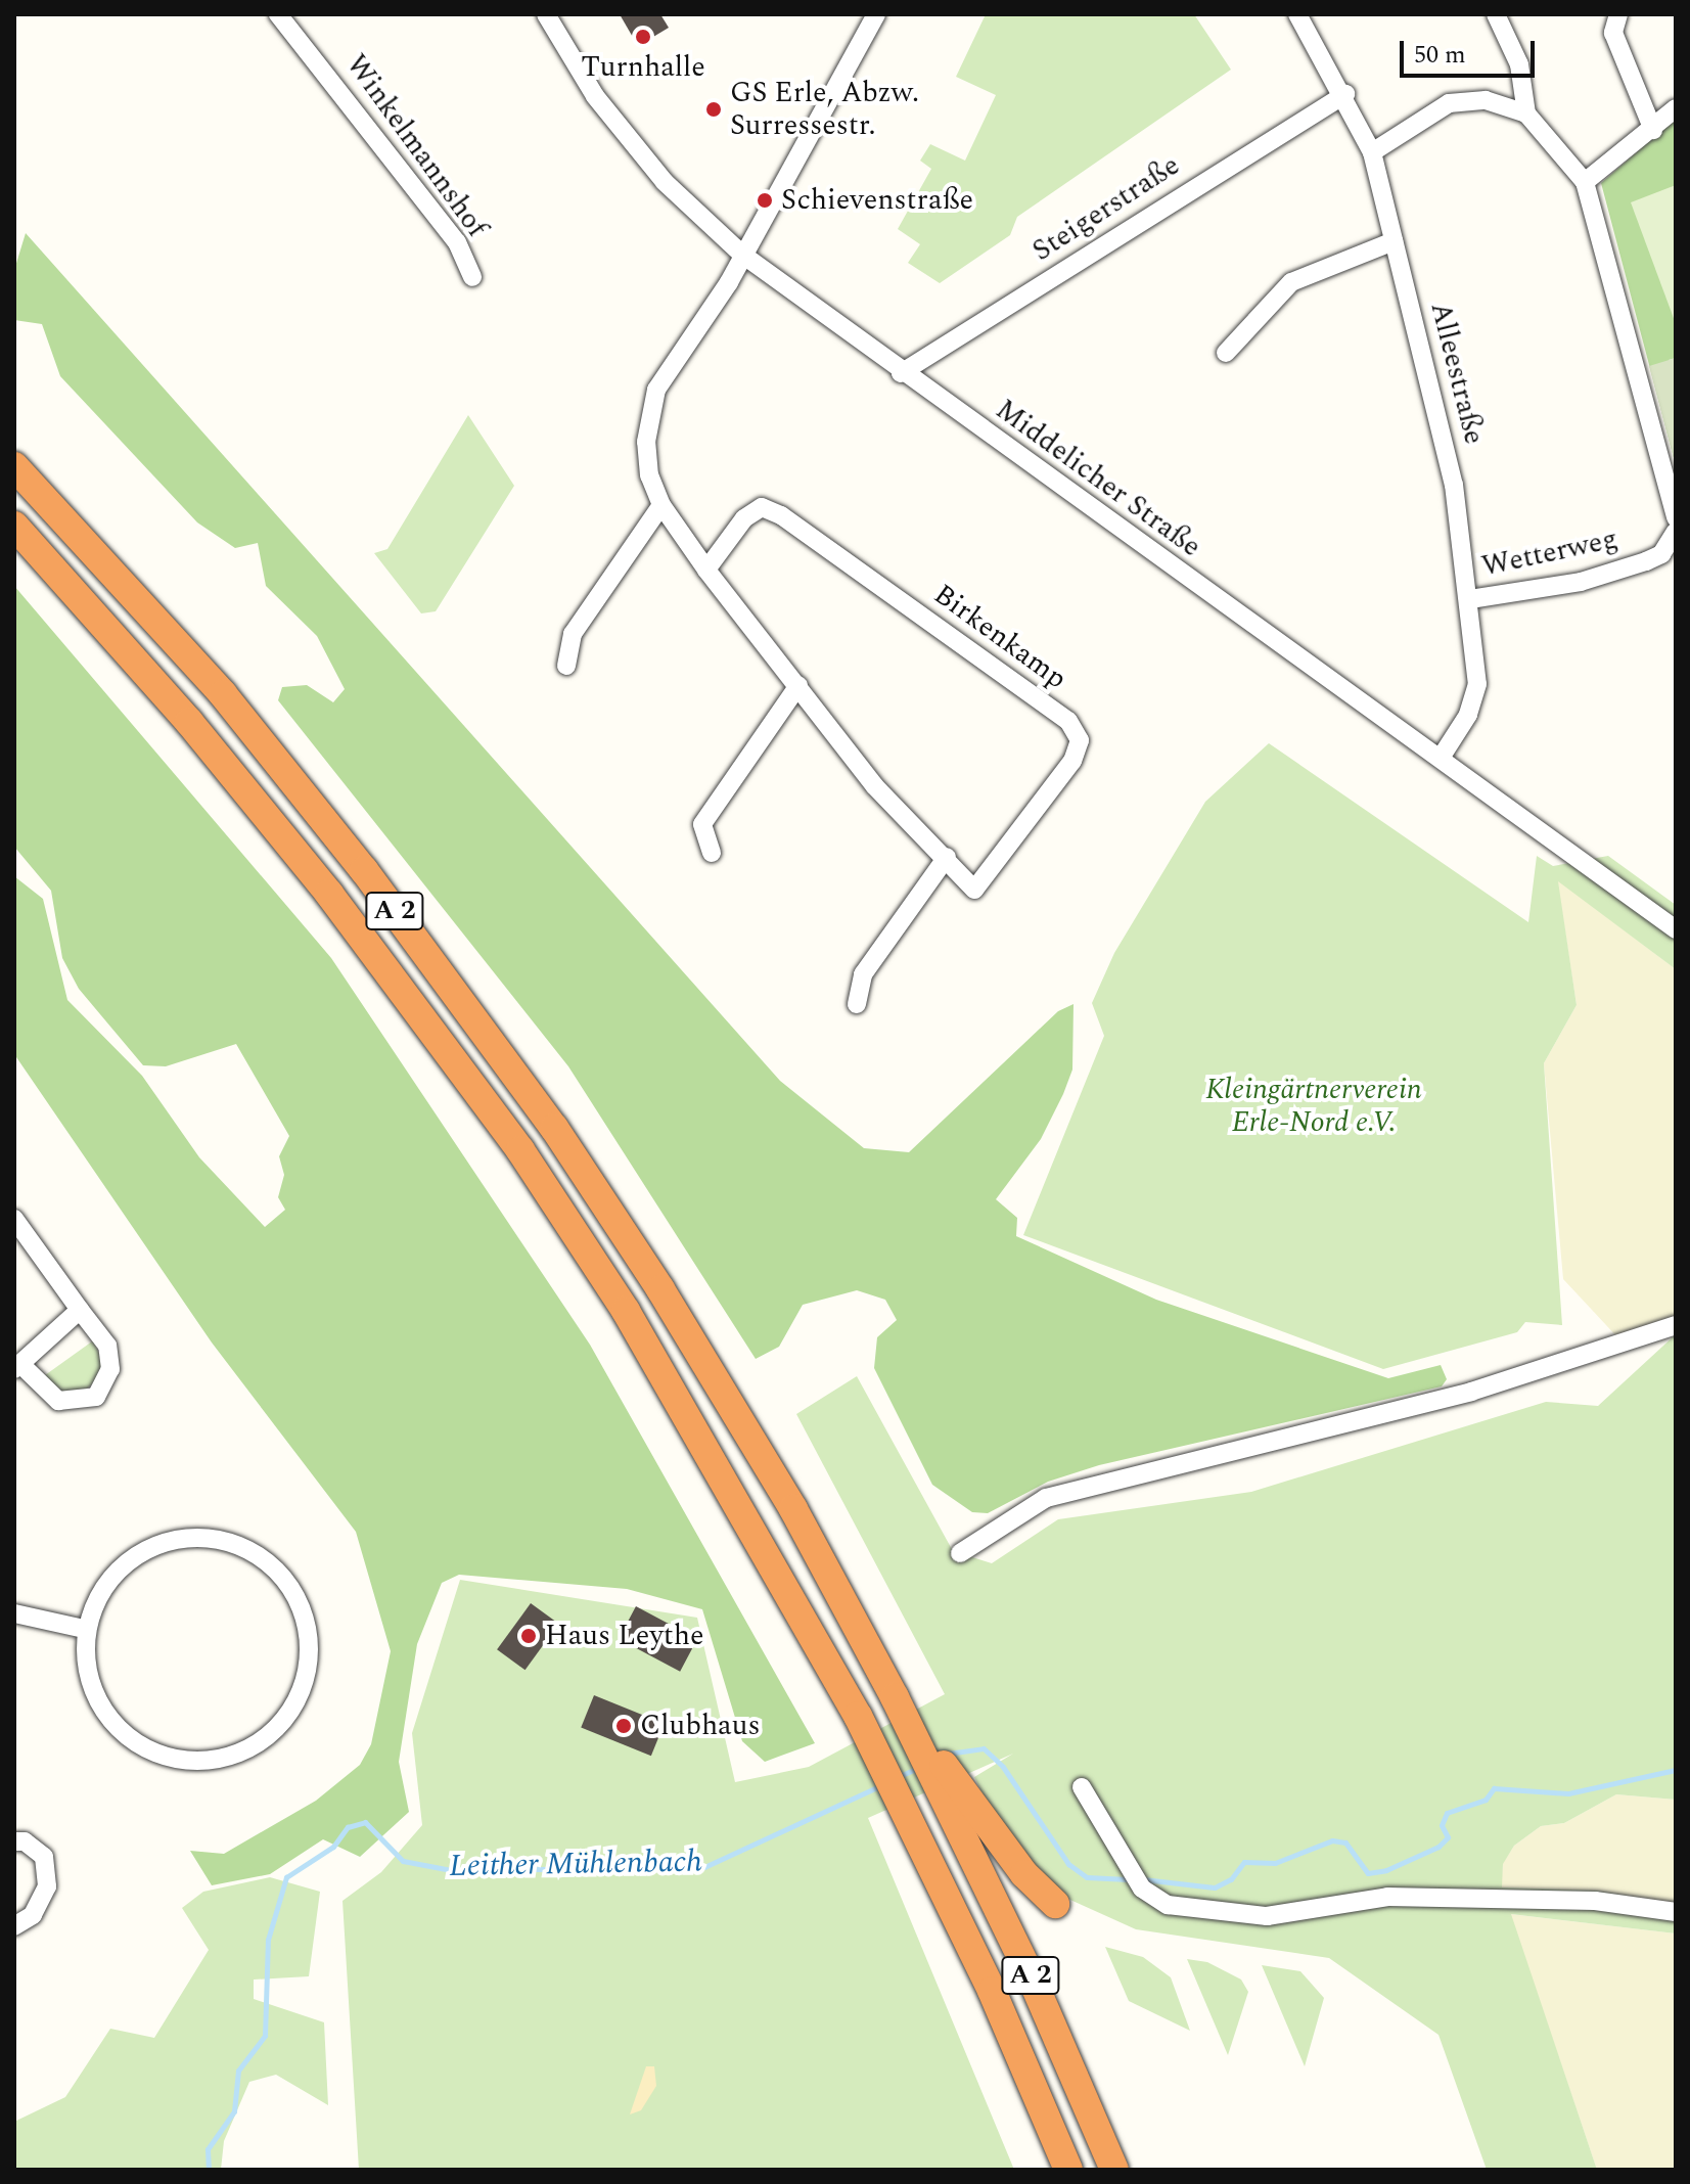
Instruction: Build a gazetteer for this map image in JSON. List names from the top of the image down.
{
  "streets": {
    "highway": ["A 2"],
    "street": [
      "Winkelmannshof",
      "Steigerstraße",
      "Alleestraße",
      "Middelicher Straße",
      "Wetterweg",
      "Birkenkamp"
    ]
  },
  "crossings": [
    ["Steigerstraße", "Alleestraße"],
    ["Steigerstraße", "Middelicher Straße"],
    ["Alleestraße", "Middelicher Straße"],
    ["Alleestraße", "Wetterweg"],
    ["Middelicher Straße", "Birkenkamp"]
  ],
  "water": ["Leither Mühlenbach"],
  "parks": ["Kleingärtnerverein Erle-Nord e.V."],
  "places": [
    "Turnhalle",
    "GS Erle, Abzw. Surressestr.",
    "Schievenstraße",
    "Haus Leythe",
    "Clubhaus"
  ],
  "scale_bar": "50 m"
}
